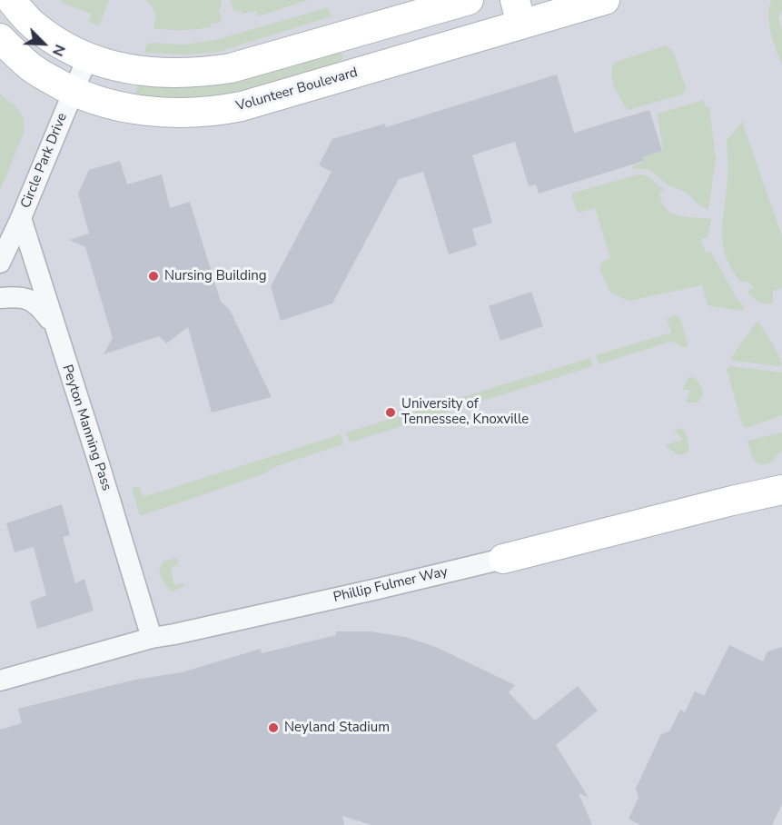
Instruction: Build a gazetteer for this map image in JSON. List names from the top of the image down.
{
  "streets": {
    "street": [
      "Volunteer Boulevard",
      "Circle Park Drive",
      "Peyton Manning Pass",
      "Phillip Fulmer Way"
    ]
  },
  "crossings": [
    ["Volunteer Boulevard", "Circle Park Drive"],
    ["Circle Park Drive", "Peyton Manning Pass"],
    ["Peyton Manning Pass", "Phillip Fulmer Way"]
  ],
  "places": ["Nursing Building", "University of Tennessee, Knoxville", "Neyland Stadium"],
  "north": "bottom right"
}
